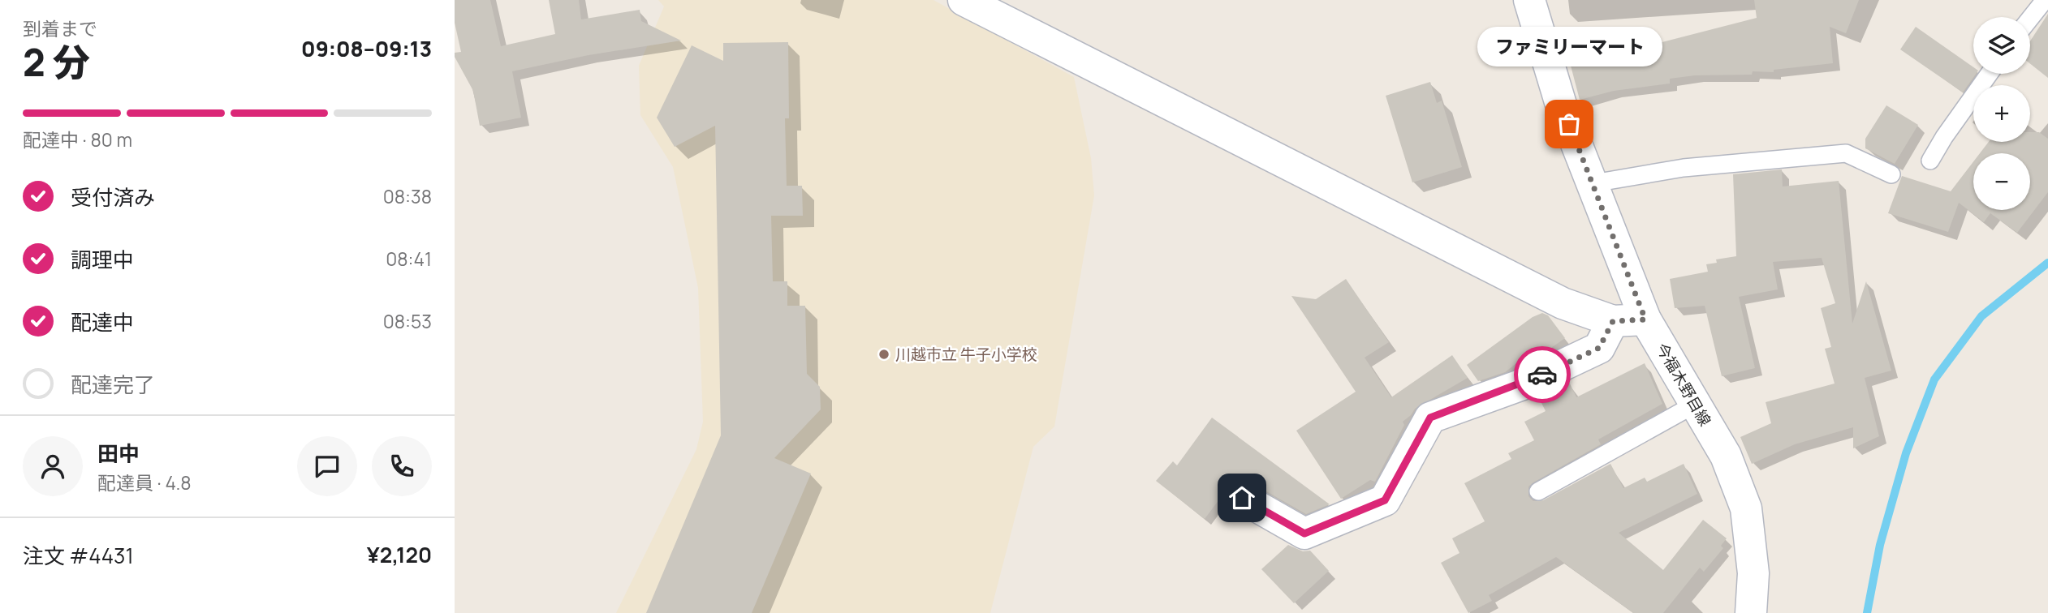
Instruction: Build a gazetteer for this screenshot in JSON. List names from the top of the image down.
{
  "streets": {
    "street": ["今福木野目線"]
  },
  "places": ["ファミリーマート", "川越市立 牛子小学校"],
  "page": {
    "heading": ["2 分", "到着まで", "09:08–09:13"],
    "panel": [
      "田中",
      "配達員 · 4.8",
      "注文 #4431",
      "¥2,120"
    ],
    "map_buttons": ["+", "−"],
    "bubble": "ファミリーマート",
    "bar": "配達中 · 80 m",
    "list": [
      ["受付済み", "08:38"],
      ["調理中", "08:41"],
      ["配達中", "08:53"],
      "配達完了"
    ]
  }
}
